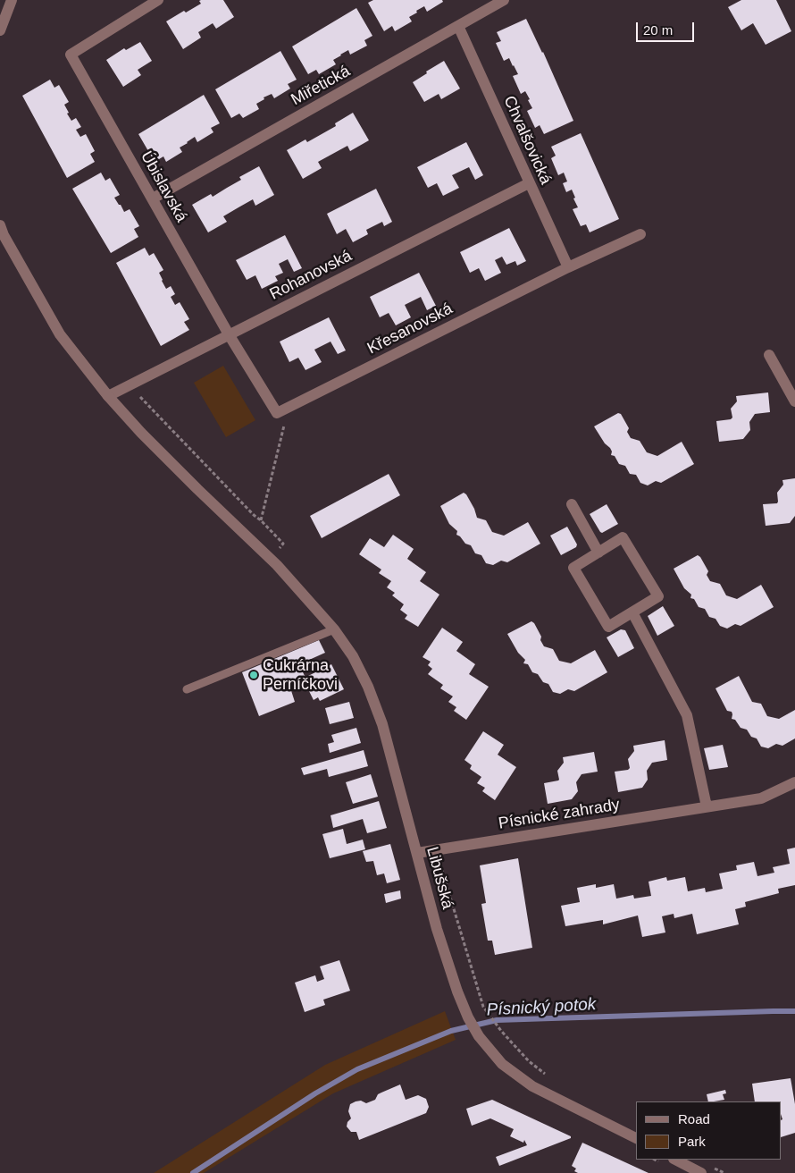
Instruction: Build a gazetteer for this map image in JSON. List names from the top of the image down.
{
  "streets": {
    "street": [
      "Miřetická",
      "Chvalšovická",
      "Úbislavská",
      "Rohanovská",
      "Křesanovská",
      "Písnické zahrady",
      "Libušská"
    ]
  },
  "crossings": [
    ["Miřetická", "Chvalšovická"],
    ["Miřetická", "Úbislavská"],
    ["Chvalšovická", "Rohanovská"],
    ["Chvalšovická", "Křesanovská"],
    ["Úbislavská", "Rohanovská"],
    ["Rohanovská", "Libušská"],
    ["Písnické zahrady", "Libušská"]
  ],
  "water": ["Písnický potok"],
  "places": ["Cukrárna Perníčkovi"],
  "legend": ["Road", "Park"],
  "scale_bar": "20 m"
}
